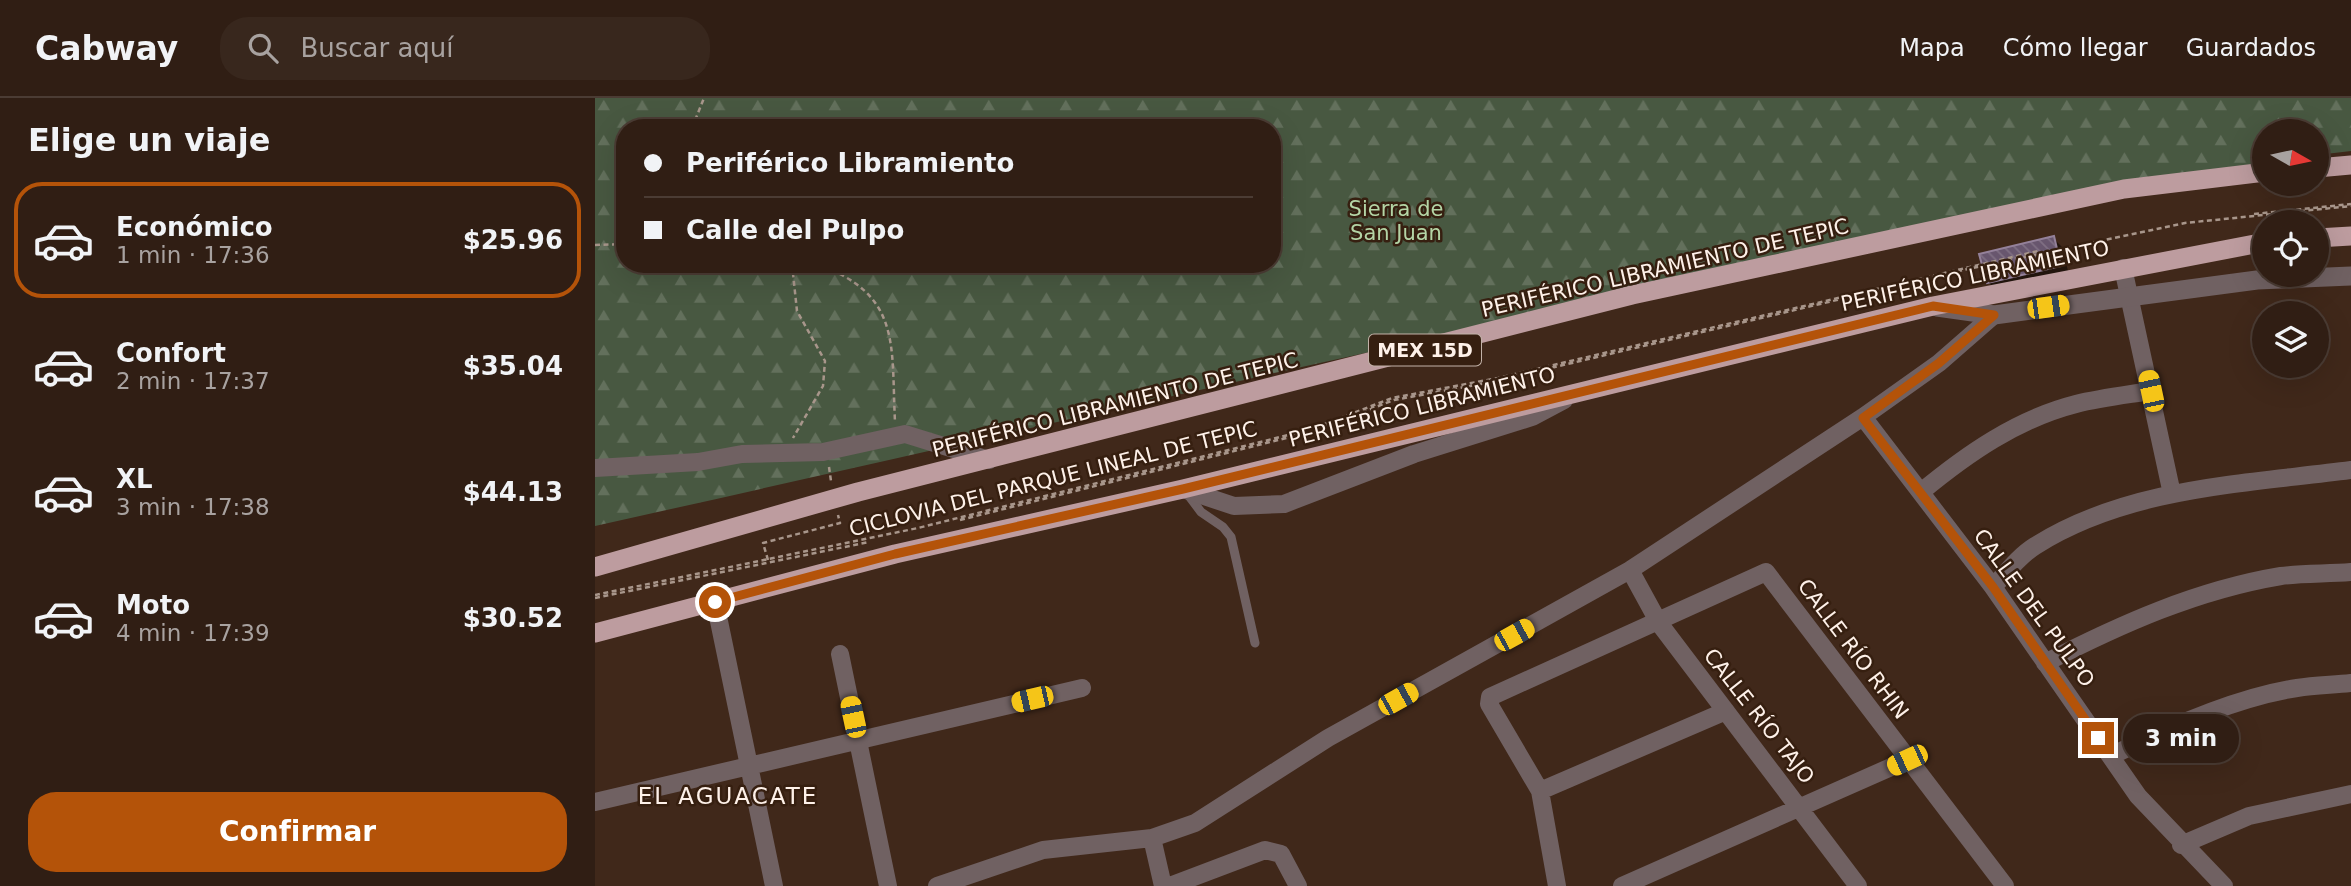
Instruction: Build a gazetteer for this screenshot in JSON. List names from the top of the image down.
{
  "streets": {
    "highway": ["PERIFÉRICO LIBRAMIENTO DE TEPIC", "PERIFÉRICO LIBRAMIENTO", "MEX 15D"],
    "street": ["CALLE DEL PULPO", "CALLE RÍO RHIN", "CALLE RÍO TAJO"],
    "path": ["CICLOVIA DEL PARQUE LINEAL DE TEPIC"]
  },
  "crossings": [
    ["CALLE RÍO RHIN", "CALLE RÍO TAJO"]
  ],
  "districts": ["EL AGUACATE"],
  "parks": ["Sierra de San Juan"],
  "north": "right",
  "page": {
    "header": "Cabway",
    "search": "Buscar aquí",
    "nav": ["Mapa", "Cómo llegar", "Guardados"],
    "heading": "Elige un viaje",
    "banner": ["Periférico Libramiento", "Calle del Pulpo"],
    "list": [
      {
        "name": "Económico",
        "note": "1 min · 17:36",
        "value": "$25.96"
      },
      {
        "name": "Confort",
        "note": "2 min · 17:37",
        "value": "$35.04"
      },
      {
        "name": "XL",
        "note": "3 min · 17:38",
        "value": "$44.13"
      },
      {
        "name": "Moto",
        "note": "4 min · 17:39",
        "value": "$30.52"
      }
    ],
    "bubble": "3 min",
    "buttons": "Confirmar"
  }
}
